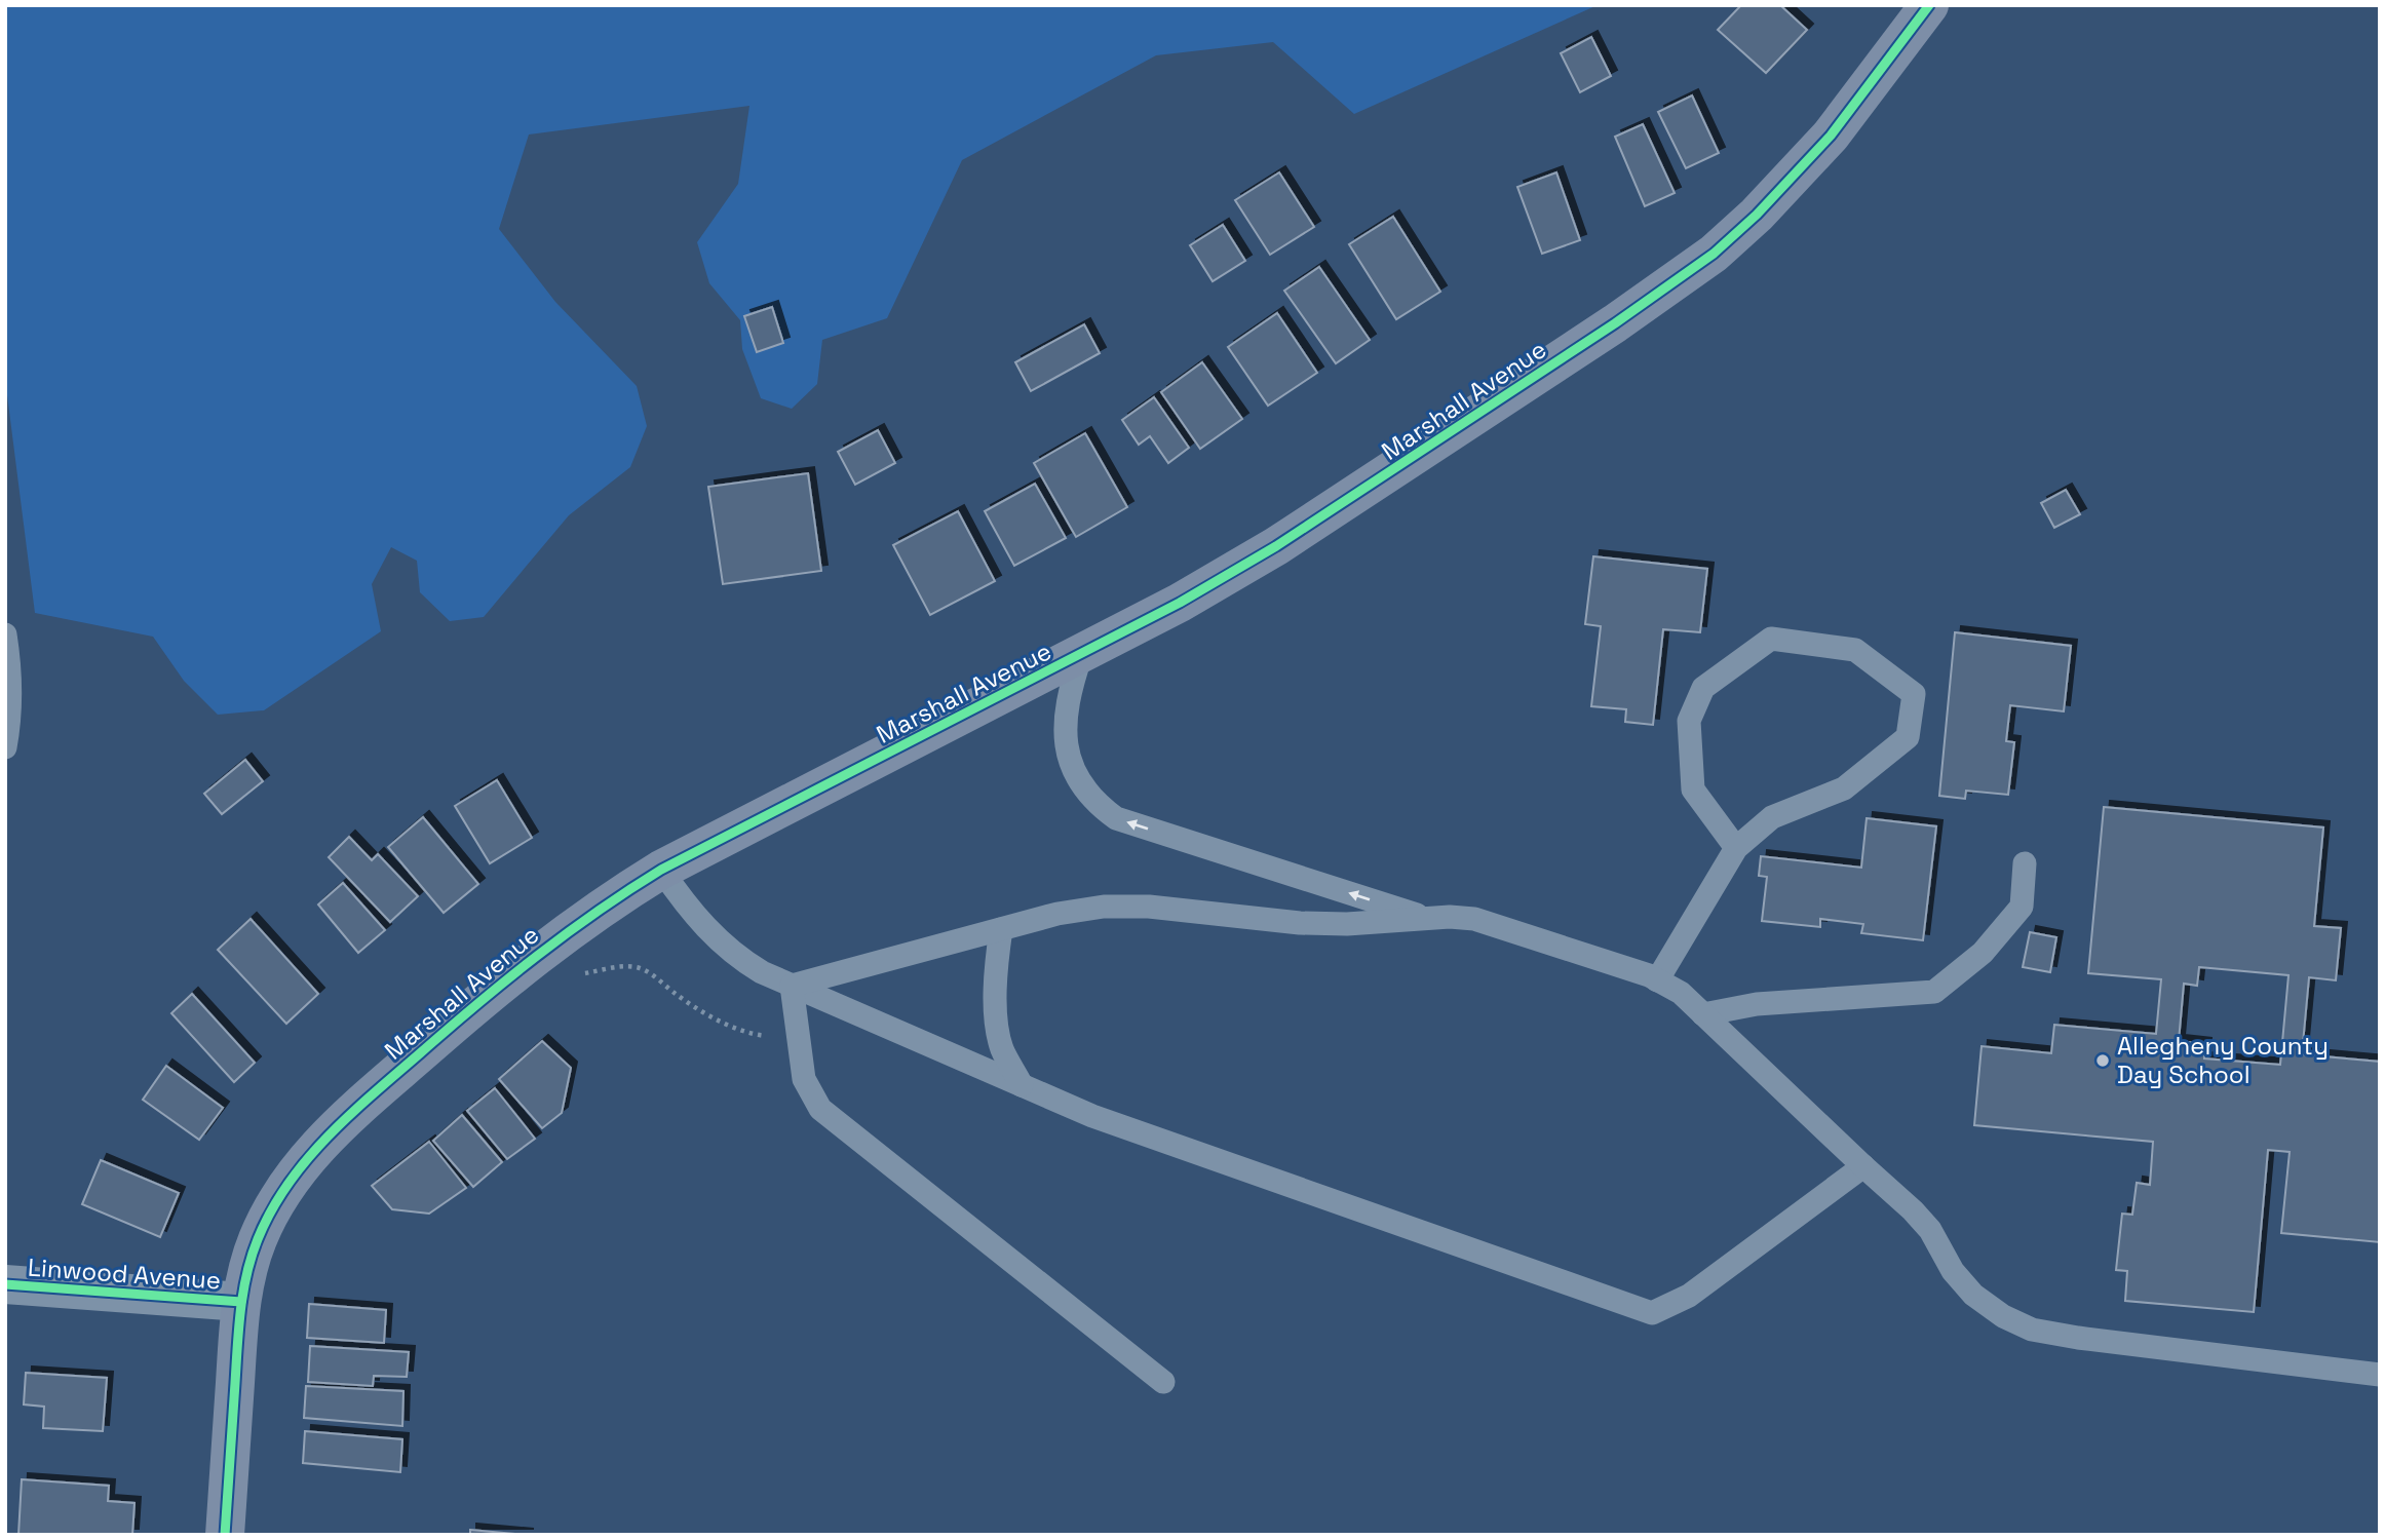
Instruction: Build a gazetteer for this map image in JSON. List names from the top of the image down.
{
  "streets": {
    "main road": ["Marshall Avenue"],
    "street": ["Linwood Avenue"]
  },
  "crossings": [
    ["Marshall Avenue", "Linwood Avenue"]
  ],
  "places": ["Allegheny County Day School"]
}
